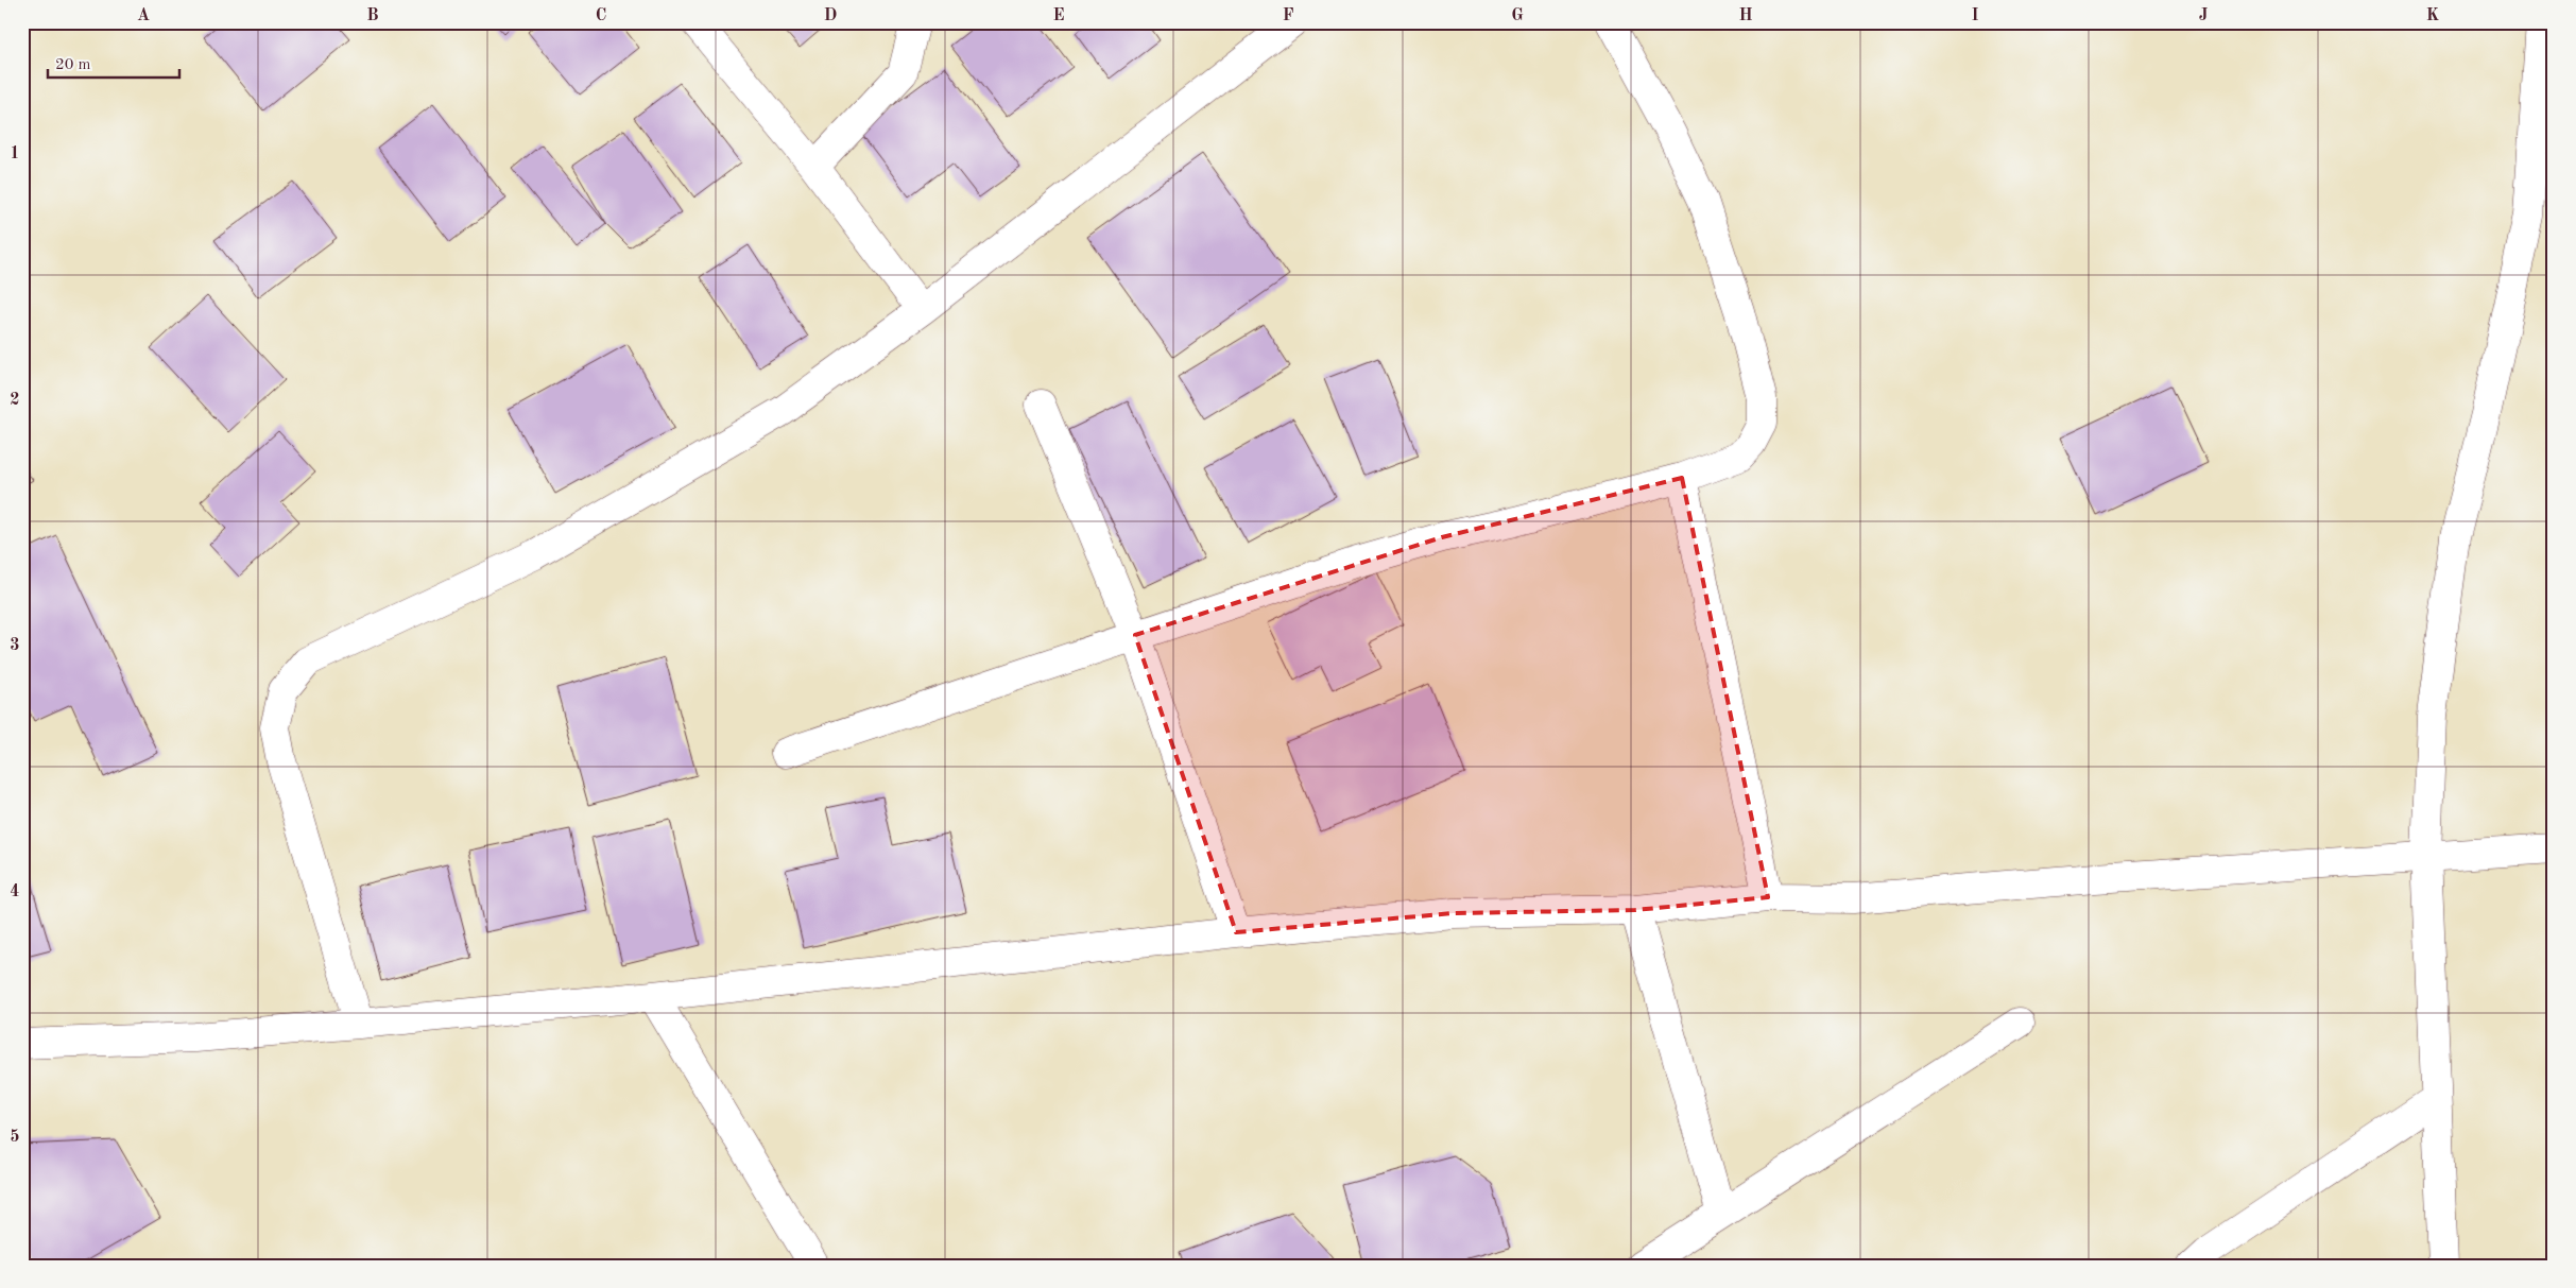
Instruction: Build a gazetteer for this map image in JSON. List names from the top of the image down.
{
  "scale_bar": "20 m",
  "grid": {
    "columns": [
      "A",
      "B",
      "C",
      "D",
      "E",
      "F",
      "G",
      "H",
      "I",
      "J",
      "K"
    ],
    "rows": [
      "1",
      "2",
      "3",
      "4",
      "5"
    ]
  }
}
